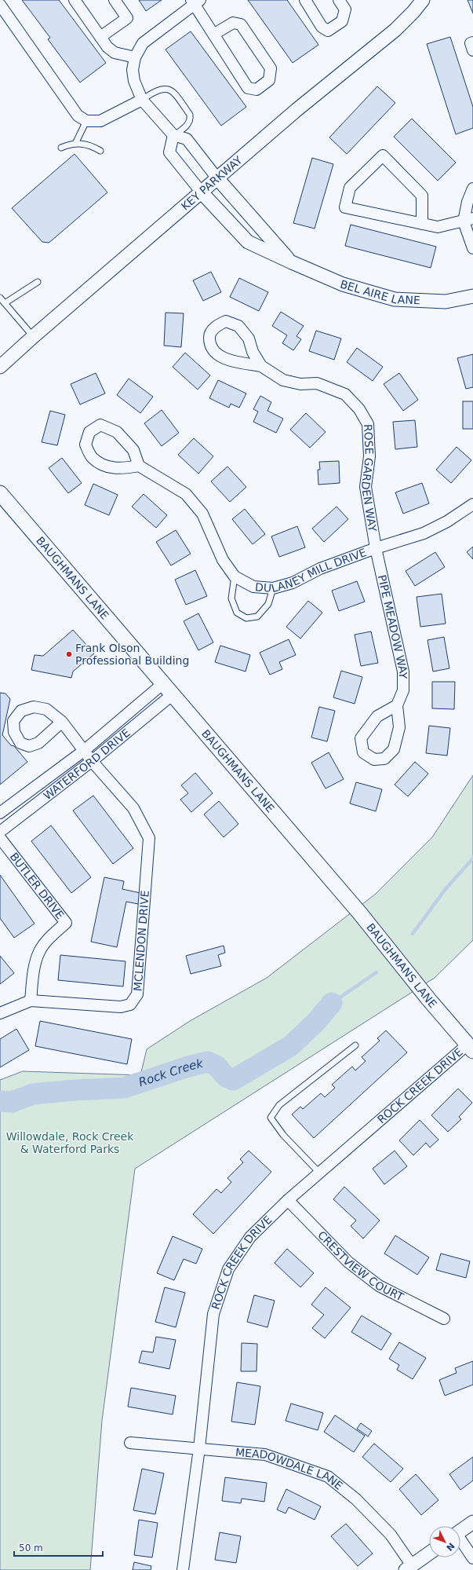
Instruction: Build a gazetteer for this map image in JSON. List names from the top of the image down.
{
  "streets": {
    "main road": ["BAUGHMANS LANE"],
    "street": [
      "KEY PARKWAY",
      "BEL AIRE LANE",
      "ROSE GARDEN WAY",
      "DULANEY MILL DRIVE",
      "PIPE MEADOW WAY",
      "WATERFORD DRIVE",
      "BUTLER DRIVE",
      "MCLENDON DRIVE",
      "ROCK CREEK DRIVE",
      "CRESTVIEW COURT",
      "MEADOWDALE LANE"
    ]
  },
  "crossings": [
    ["KEY PARKWAY", "BEL AIRE LANE"],
    ["ROSE GARDEN WAY", "DULANEY MILL DRIVE"],
    ["ROSE GARDEN WAY", "PIPE MEADOW WAY"],
    ["DULANEY MILL DRIVE", "PIPE MEADOW WAY"],
    ["BAUGHMANS LANE", "WATERFORD DRIVE"],
    ["BAUGHMANS LANE", "ROCK CREEK DRIVE"],
    ["WATERFORD DRIVE", "MCLENDON DRIVE"],
    ["BUTLER DRIVE", "MCLENDON DRIVE"],
    ["ROCK CREEK DRIVE", "CRESTVIEW COURT"],
    ["ROCK CREEK DRIVE", "MEADOWDALE LANE"]
  ],
  "water": ["Rock Creek"],
  "parks": ["Willowdale, Rock Creek & Waterford Parks"],
  "places": ["Frank Olson Professional Building"],
  "scale_bar": "50 m",
  "north": "bottom right"
}
